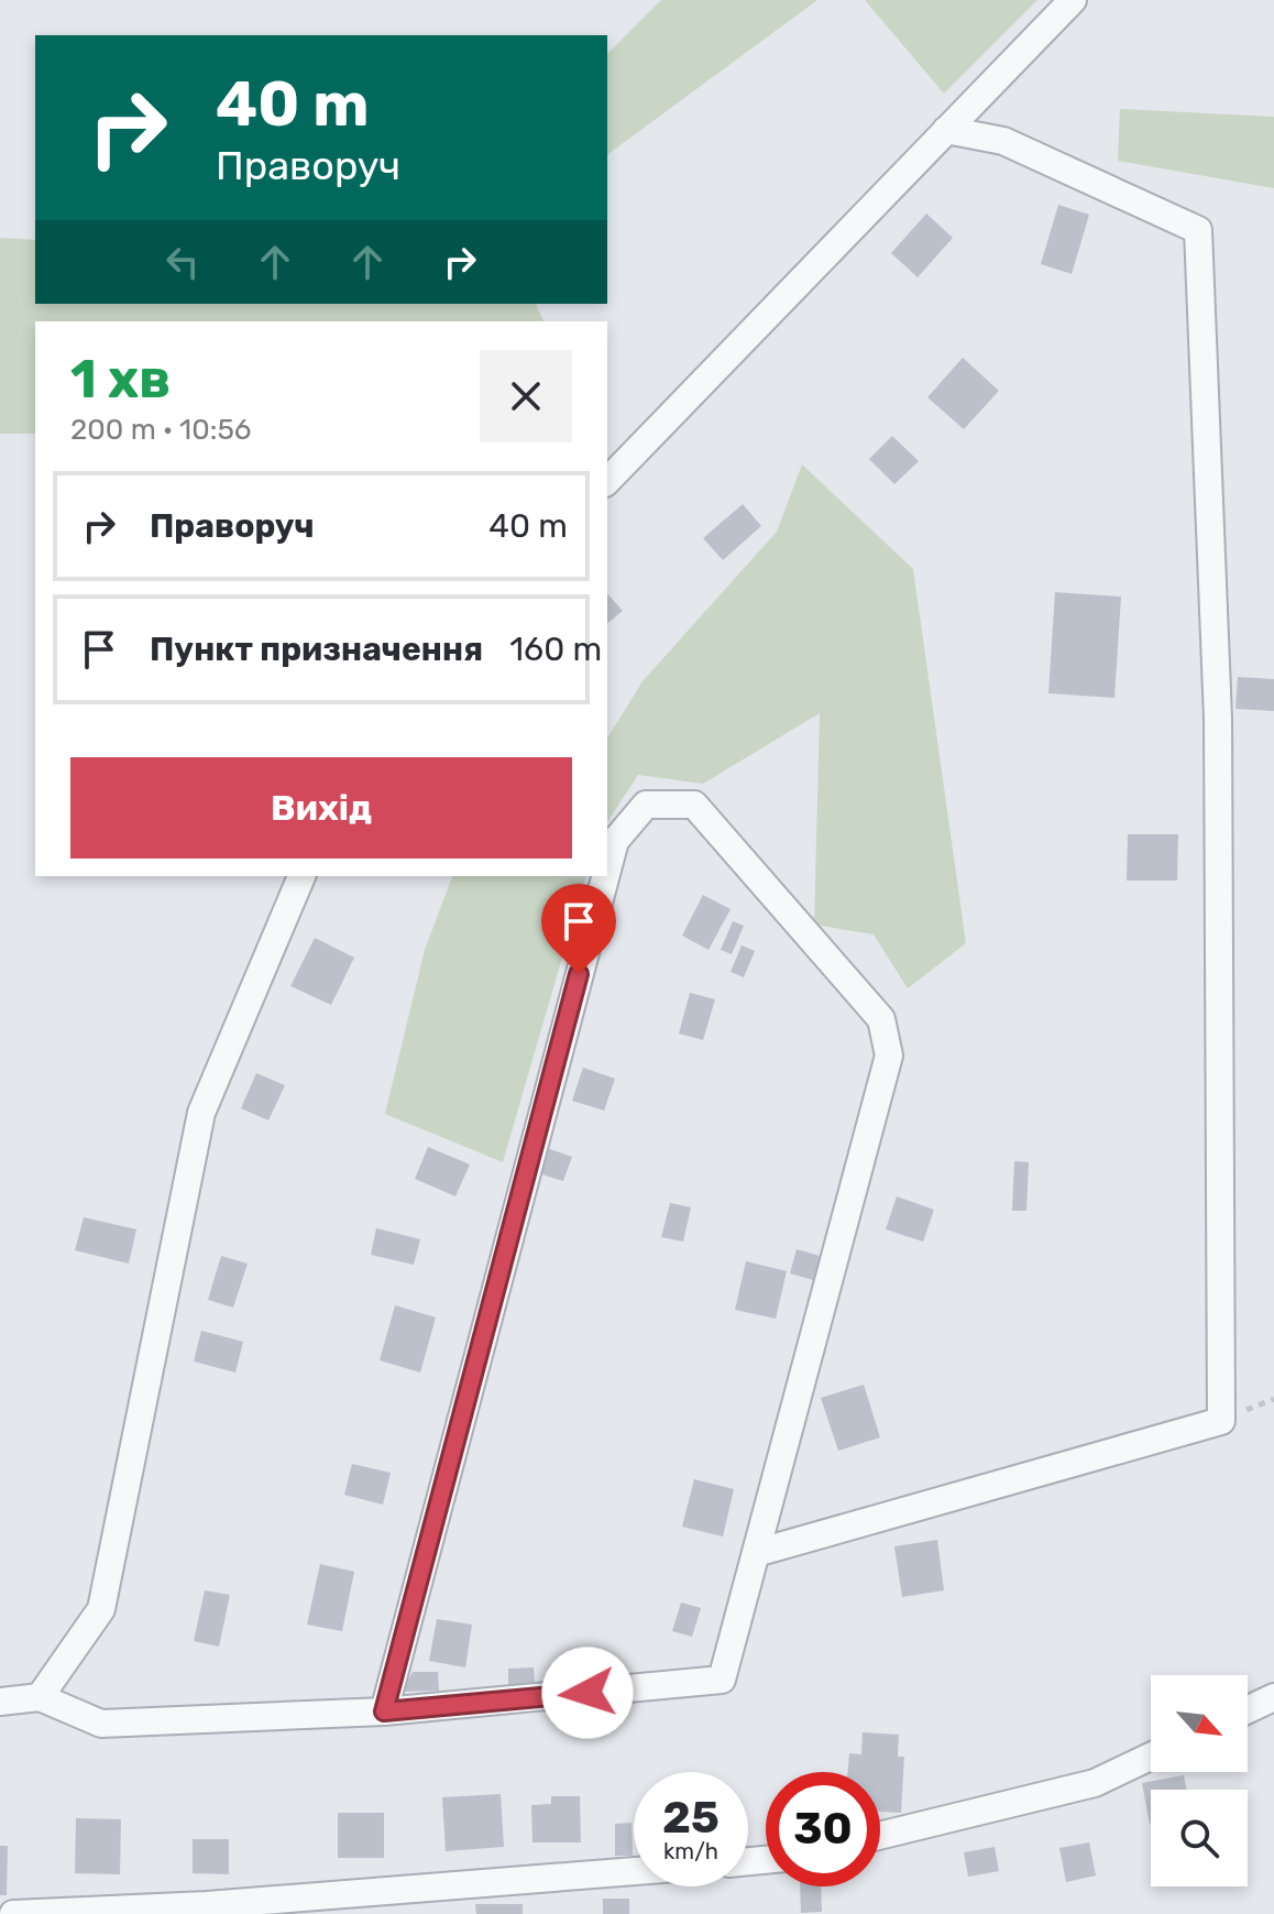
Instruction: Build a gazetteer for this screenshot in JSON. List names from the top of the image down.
{
  "north": "bottom right",
  "page": {
    "turn": ["40 m", "Праворуч"],
    "heading": ["1 хв", "200 m · 10:56"],
    "list": [
      {
        "name": "Праворуч",
        "value": "40 m"
      },
      {
        "name": "Пункт призначення",
        "value": "160 m"
      }
    ],
    "buttons": "Вихід",
    "speed": "25 km/h",
    "limit": "30"
  }
}
